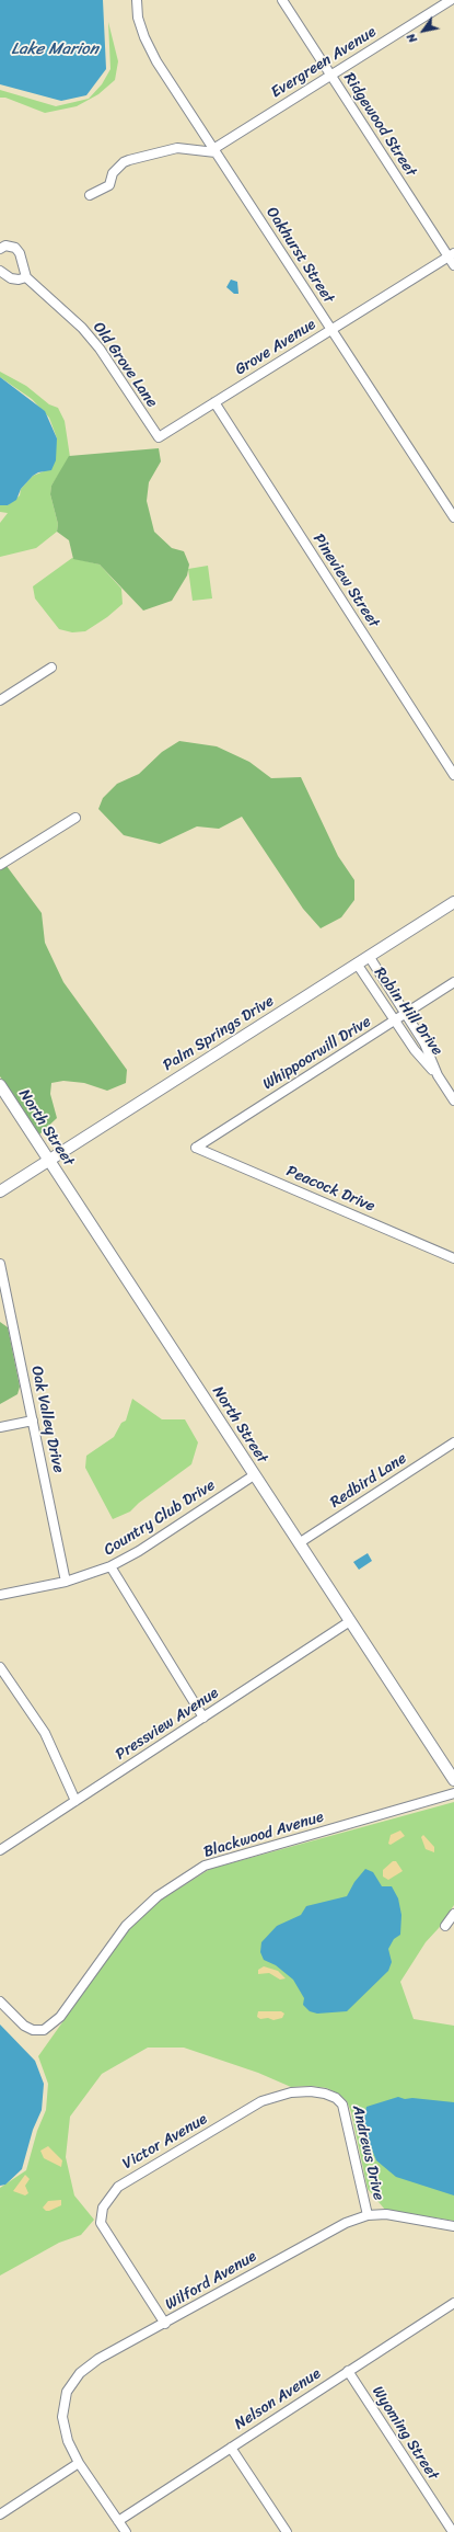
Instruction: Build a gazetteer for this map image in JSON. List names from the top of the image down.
{
  "streets": {
    "street": [
      "Evergreen Avenue",
      "Ridgewood Street",
      "Oakhurst Street",
      "Grove Avenue",
      "Old Grove Lane",
      "Pineview Street",
      "Robin Hill Drive",
      "Palm Springs Drive",
      "Whippoorwill Drive",
      "North Street",
      "Peacock Drive",
      "Oak Valley Drive",
      "Redbird Lane",
      "Country Club Drive",
      "Pressview Avenue",
      "Blackwood Avenue",
      "Victor Avenue",
      "Andrews Drive",
      "Wilford Avenue",
      "Nelson Avenue",
      "Wyoming Street"
    ]
  },
  "crossings": [
    ["Evergreen Avenue", "Ridgewood Street"],
    ["Evergreen Avenue", "Oakhurst Street"],
    ["Ridgewood Street", "Grove Avenue"],
    ["Oakhurst Street", "Grove Avenue"],
    ["Grove Avenue", "Old Grove Lane"],
    ["Grove Avenue", "Pineview Street"],
    ["Robin Hill Drive", "Palm Springs Drive"],
    ["Robin Hill Drive", "Whippoorwill Drive"],
    ["Palm Springs Drive", "North Street"],
    ["Whippoorwill Drive", "Peacock Drive"],
    ["North Street", "Redbird Lane"],
    ["North Street", "Country Club Drive"],
    ["North Street", "Pressview Avenue"],
    ["Oak Valley Drive", "Country Club Drive"],
    ["Victor Avenue", "Andrews Drive"],
    ["Victor Avenue", "Wilford Avenue"],
    ["Andrews Drive", "Wilford Avenue"],
    ["Wilford Avenue", "Nelson Avenue"],
    ["Nelson Avenue", "Wyoming Street"]
  ],
  "water": ["Lake Marion"],
  "north": "bottom left"
}
